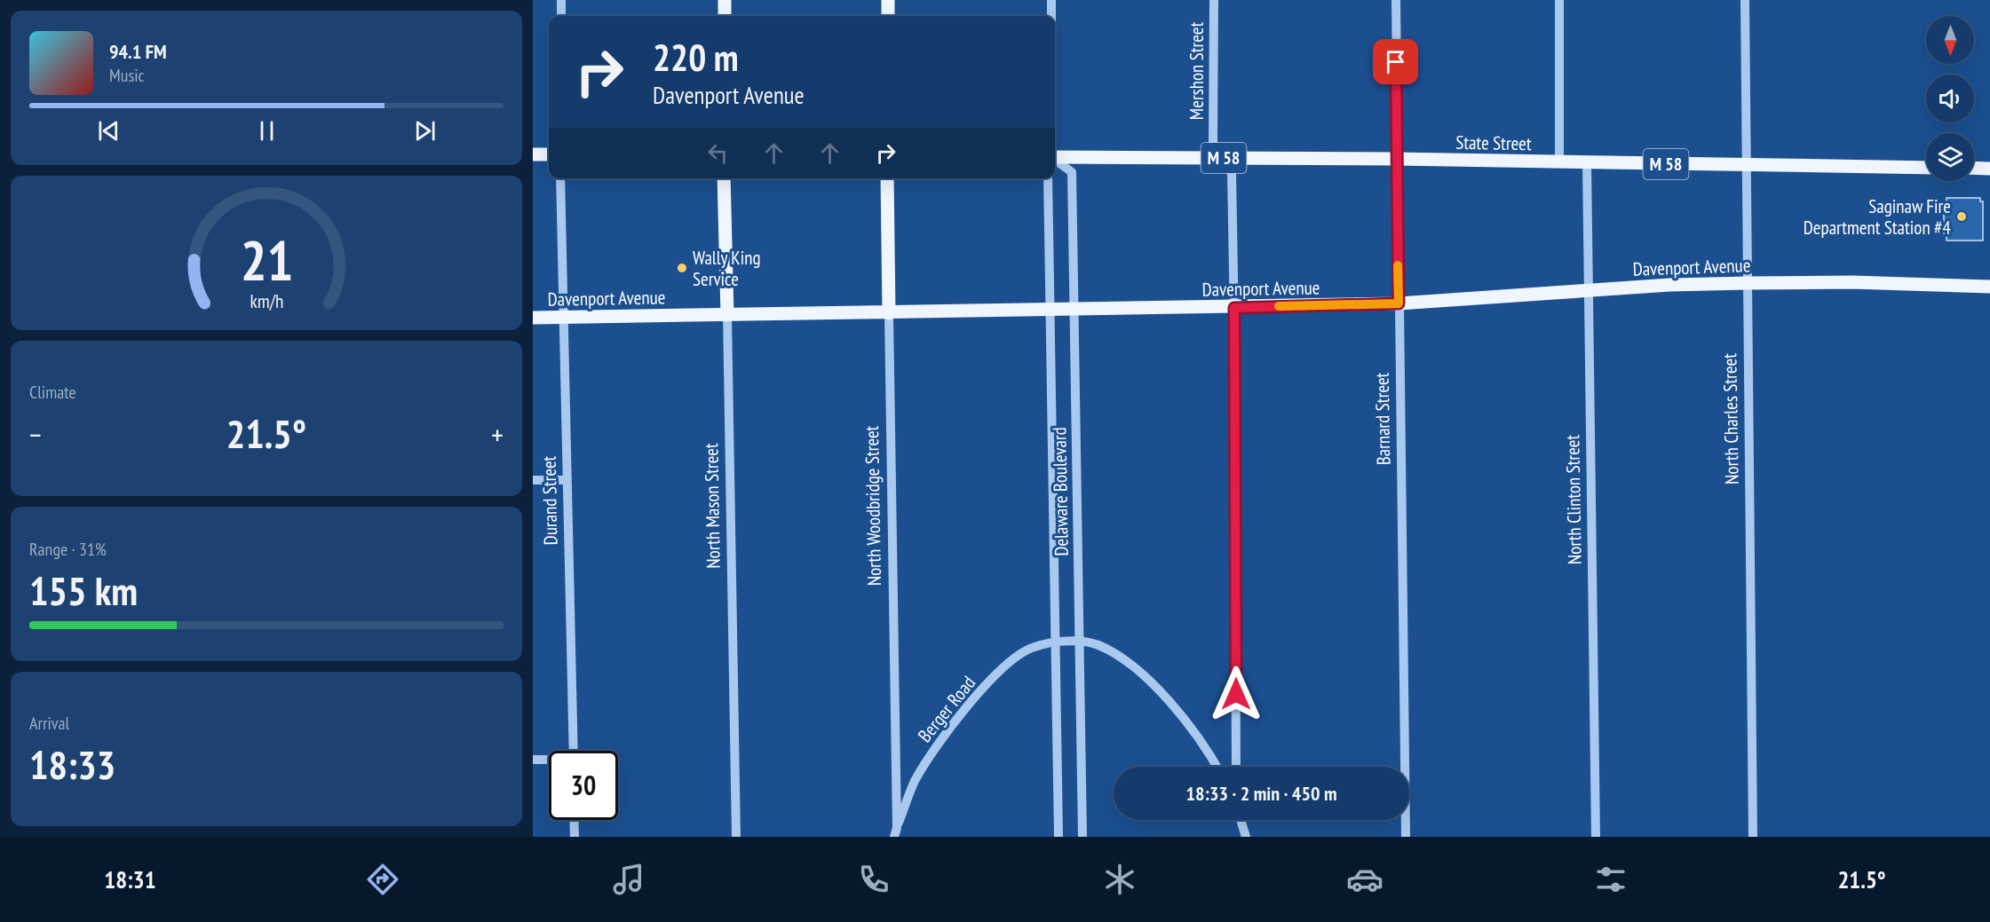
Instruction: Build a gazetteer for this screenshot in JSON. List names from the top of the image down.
{
  "streets": {
    "main road": [
      "State Street",
      "M 58",
      "Davenport Avenue",
      "North Mason Street",
      "North Woodbridge Street"
    ],
    "street": [
      "Mershon Street",
      "Barnard Street",
      "North Charles Street",
      "Delaware Boulevard",
      "North Clinton Street",
      "Durand Street",
      "Berger Road"
    ]
  },
  "crossings": [
    ["Mershon Street", "State Street"],
    ["Mershon Street", "Davenport Avenue"],
    ["State Street", "Barnard Street"],
    ["State Street", "North Charles Street"],
    ["State Street", "North Clinton Street"],
    ["Davenport Avenue", "Barnard Street"],
    ["Davenport Avenue", "North Charles Street"],
    ["Davenport Avenue", "Delaware Boulevard"],
    ["Davenport Avenue", "North Clinton Street"],
    ["Davenport Avenue", "Durand Street"],
    ["Davenport Avenue", "North Mason Street"],
    ["Davenport Avenue", "North Woodbridge Street"],
    ["Delaware Boulevard", "Berger Road"],
    ["North Woodbridge Street", "Berger Road"]
  ],
  "places": ["Saginaw Fire Department Station #4", "Wally King Service"],
  "north": "bottom",
  "page": {
    "turn": ["220 m", "Davenport Avenue"],
    "song": ["94.1 FM", "Music"],
    "tile": [
      "Climate",
      ["Range · 31%", "155 km"],
      ["Arrival", "18:33"]
    ],
    "heat": ["−", "21.5°", "+"],
    "limit": "30",
    "trip": "18:33 · 2 min · 450 m",
    "tabs": ["18:31", "21.5°"],
    "gauge": ["21", "km/h"]
  }
}
